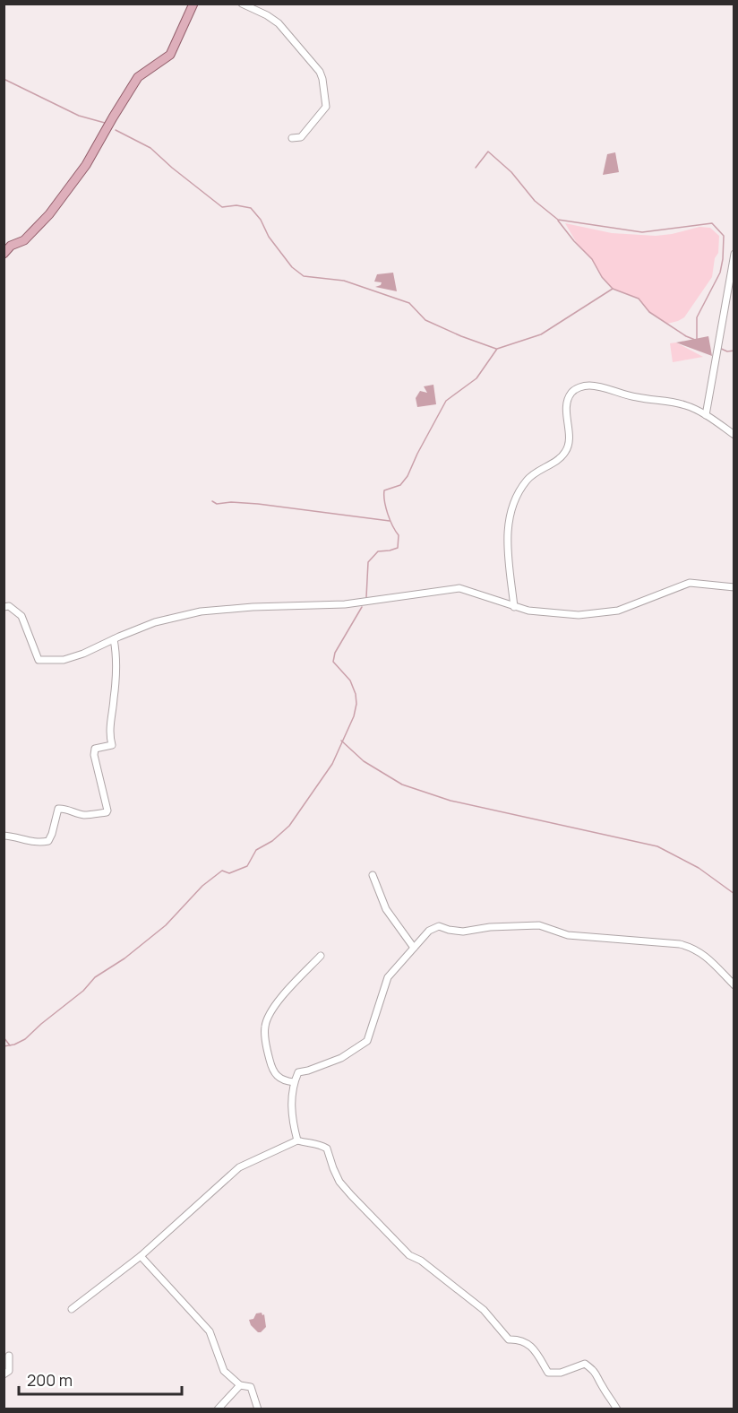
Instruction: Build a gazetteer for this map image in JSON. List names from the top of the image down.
{
  "scale_bar": "200 m"
}
